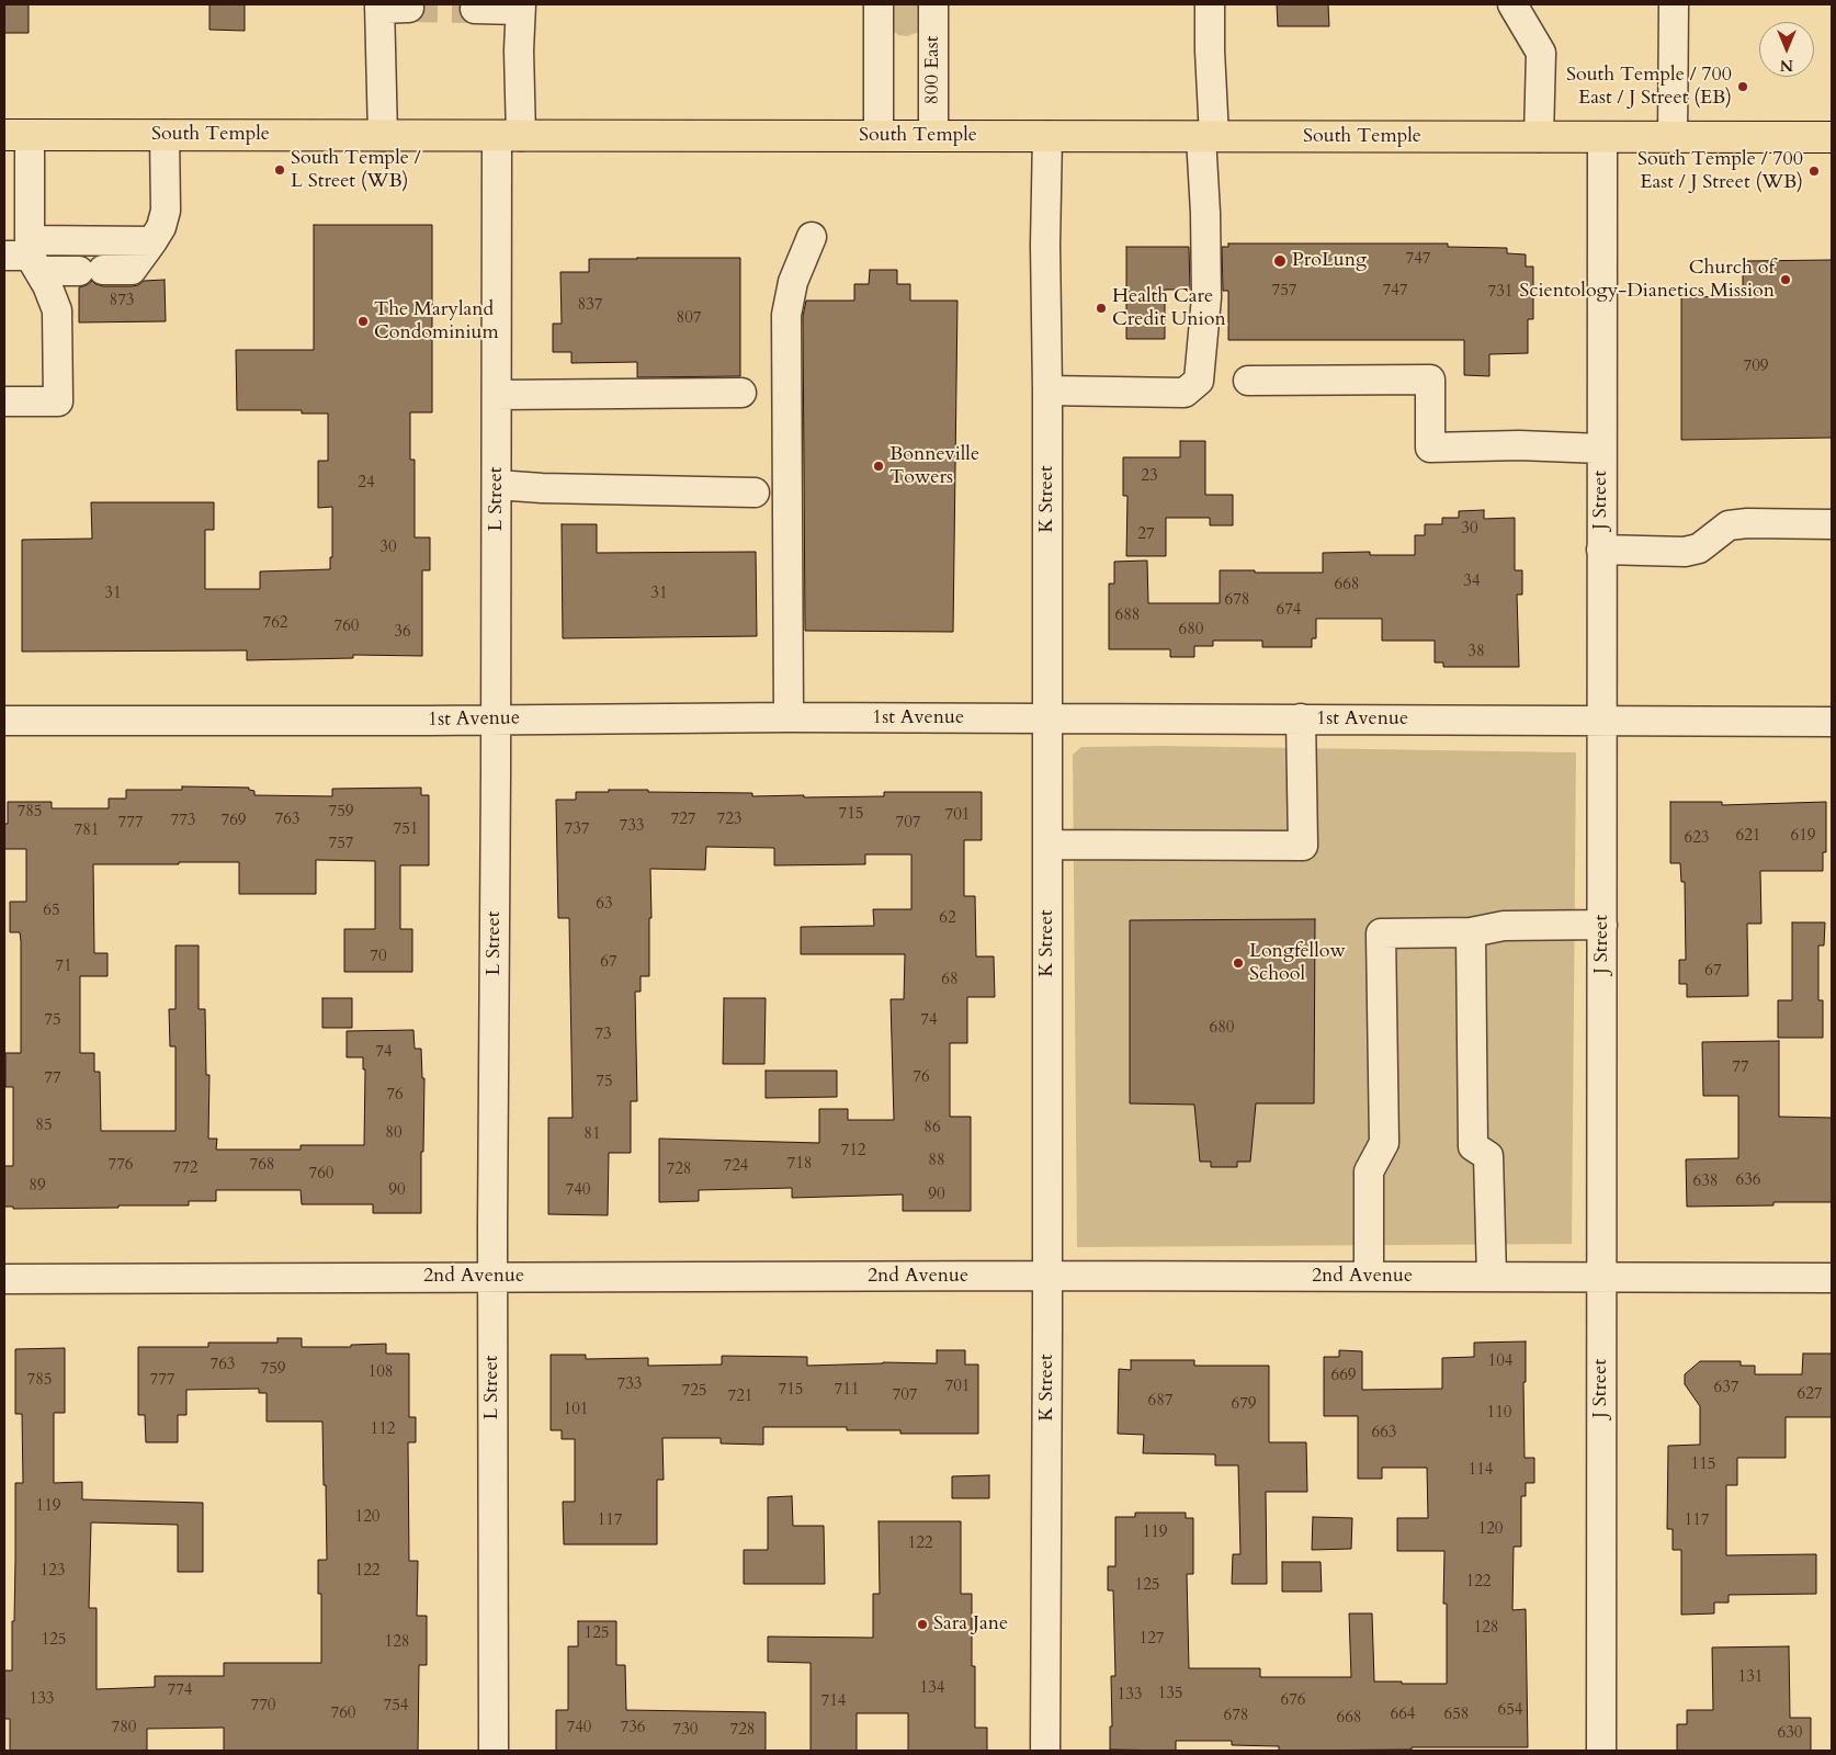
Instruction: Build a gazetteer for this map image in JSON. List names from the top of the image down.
{
  "streets": {
    "main road": ["South Temple"],
    "street": [
      "800 East",
      "L Street",
      "K Street",
      "J Street",
      "1st Avenue",
      "2nd Avenue"
    ]
  },
  "crossings": [
    ["800 East", "South Temple"],
    ["South Temple", "L Street"],
    ["South Temple", "K Street"],
    ["South Temple", "J Street"],
    ["L Street", "1st Avenue"],
    ["L Street", "2nd Avenue"],
    ["K Street", "1st Avenue"],
    ["K Street", "2nd Avenue"],
    ["J Street", "1st Avenue"],
    ["J Street", "2nd Avenue"]
  ],
  "places": [
    "South Temple / 700 East / J Street (EB)",
    "South Temple / L Street (WB)",
    "South Temple / 700 East / J Street (WB)",
    "ProLung",
    "Church of Scientology-Dianetics Mission",
    "Health Care Credit Union",
    "The Maryland Condominium",
    "Bonneville Towers",
    "Longfellow School",
    "Sara Jane"
  ],
  "house_numbers": [
    "747",
    "757",
    "747",
    "731",
    "873",
    "837",
    "807",
    "709",
    "23",
    "24",
    "30",
    "27",
    "30",
    "34",
    "668",
    "31",
    "31",
    "678",
    "674",
    "688",
    "762",
    "760",
    "680",
    "36",
    "38",
    "785",
    "759",
    "715",
    "701",
    "763",
    "727",
    "723",
    "773",
    "769",
    "777",
    "707",
    "733",
    "751",
    "737",
    "781",
    "621",
    "619",
    "623",
    "757",
    "63",
    "65",
    "62",
    "70",
    "67",
    "71",
    "67",
    "68",
    "75",
    "74",
    "680",
    "73",
    "74",
    "77",
    "76",
    "77",
    "75",
    "76",
    "85",
    "86",
    "80",
    "81",
    "712",
    "88",
    "718",
    "776",
    "768",
    "724",
    "772",
    "728",
    "760",
    "636",
    "638",
    "89",
    "90",
    "740",
    "90",
    "104",
    "763",
    "759",
    "108",
    "669",
    "785",
    "777",
    "733",
    "701",
    "637",
    "715",
    "711",
    "725",
    "627",
    "707",
    "721",
    "687",
    "679",
    "101",
    "110",
    "112",
    "663",
    "115",
    "114",
    "119",
    "120",
    "117",
    "117",
    "120",
    "119",
    "122",
    "123",
    "122",
    "122",
    "125",
    "128",
    "125",
    "127",
    "125",
    "128",
    "131",
    "134",
    "774",
    "135",
    "133",
    "133",
    "676",
    "714",
    "770",
    "754",
    "654",
    "760",
    "664",
    "658",
    "678",
    "668",
    "780",
    "740",
    "736",
    "730",
    "728",
    "630"
  ],
  "north": "bottom"
}
